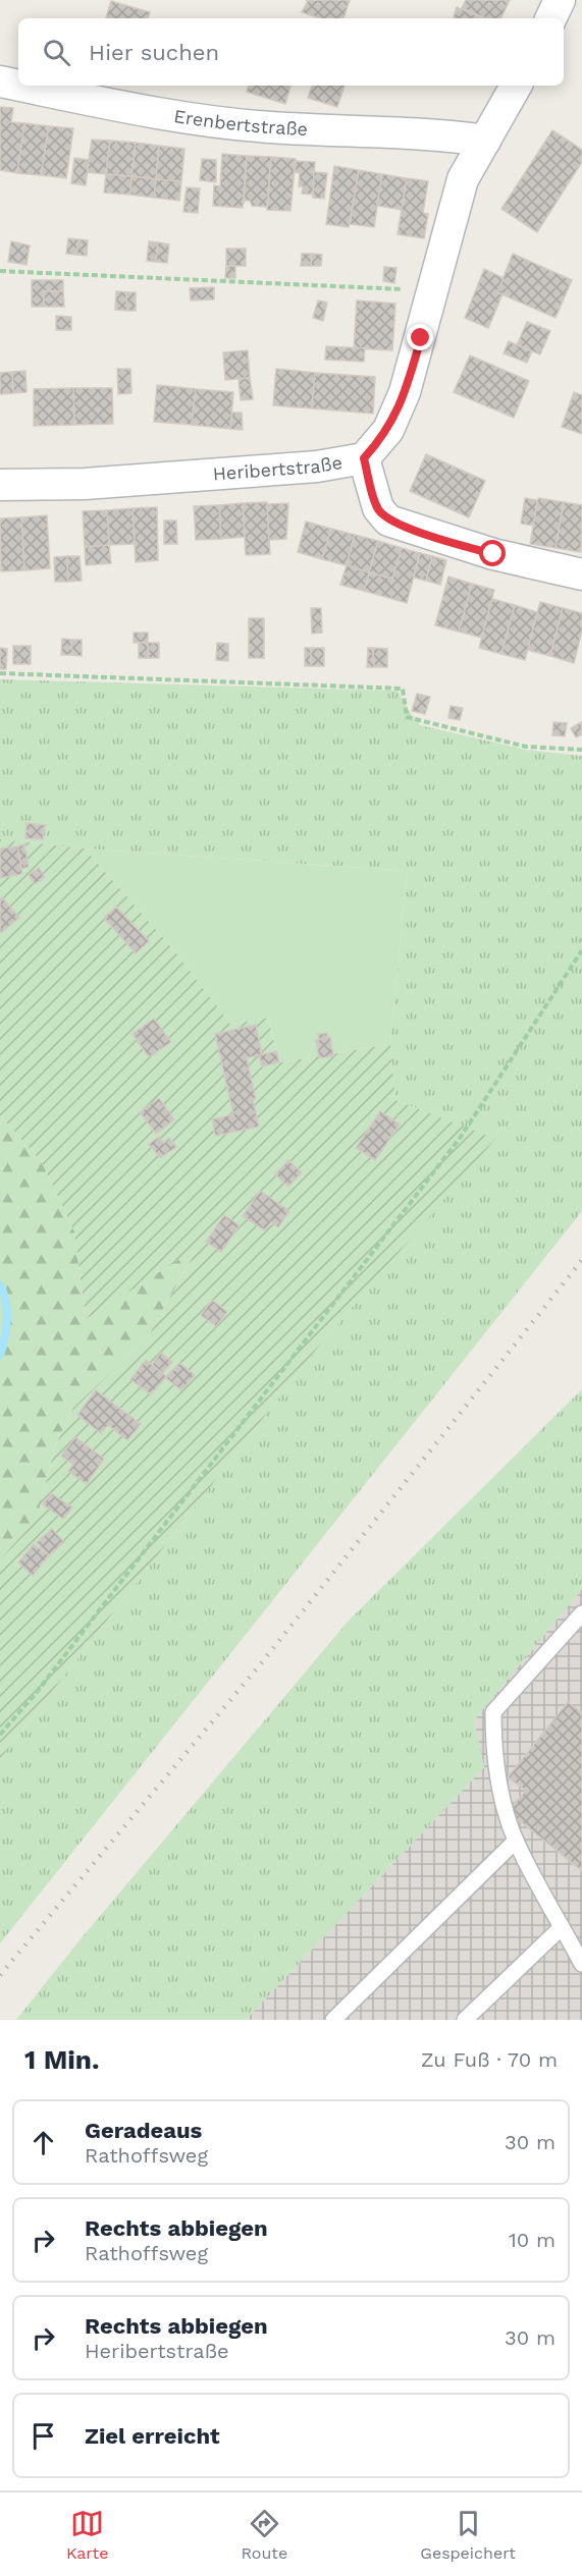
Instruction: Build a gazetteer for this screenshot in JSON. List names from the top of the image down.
{
  "streets": {
    "street": ["Erenbertstraße", "Heribertstraße"]
  },
  "crossings": [
    ["Erenbertstraße", "Heribertstraße"]
  ],
  "page": {
    "search": "Hier suchen",
    "heading": ["1 Min.", "Zu Fuß · 70 m"],
    "list": [
      ["Geradeaus", "Rathoffsweg", "30 m"],
      ["Rechts abbiegen", "Rathoffsweg", "10 m"],
      ["Rechts abbiegen", "Heribertstraße", "30 m"],
      "Ziel erreicht"
    ],
    "nav": ["Karte", "Route", "Gespeichert"]
  }
}
